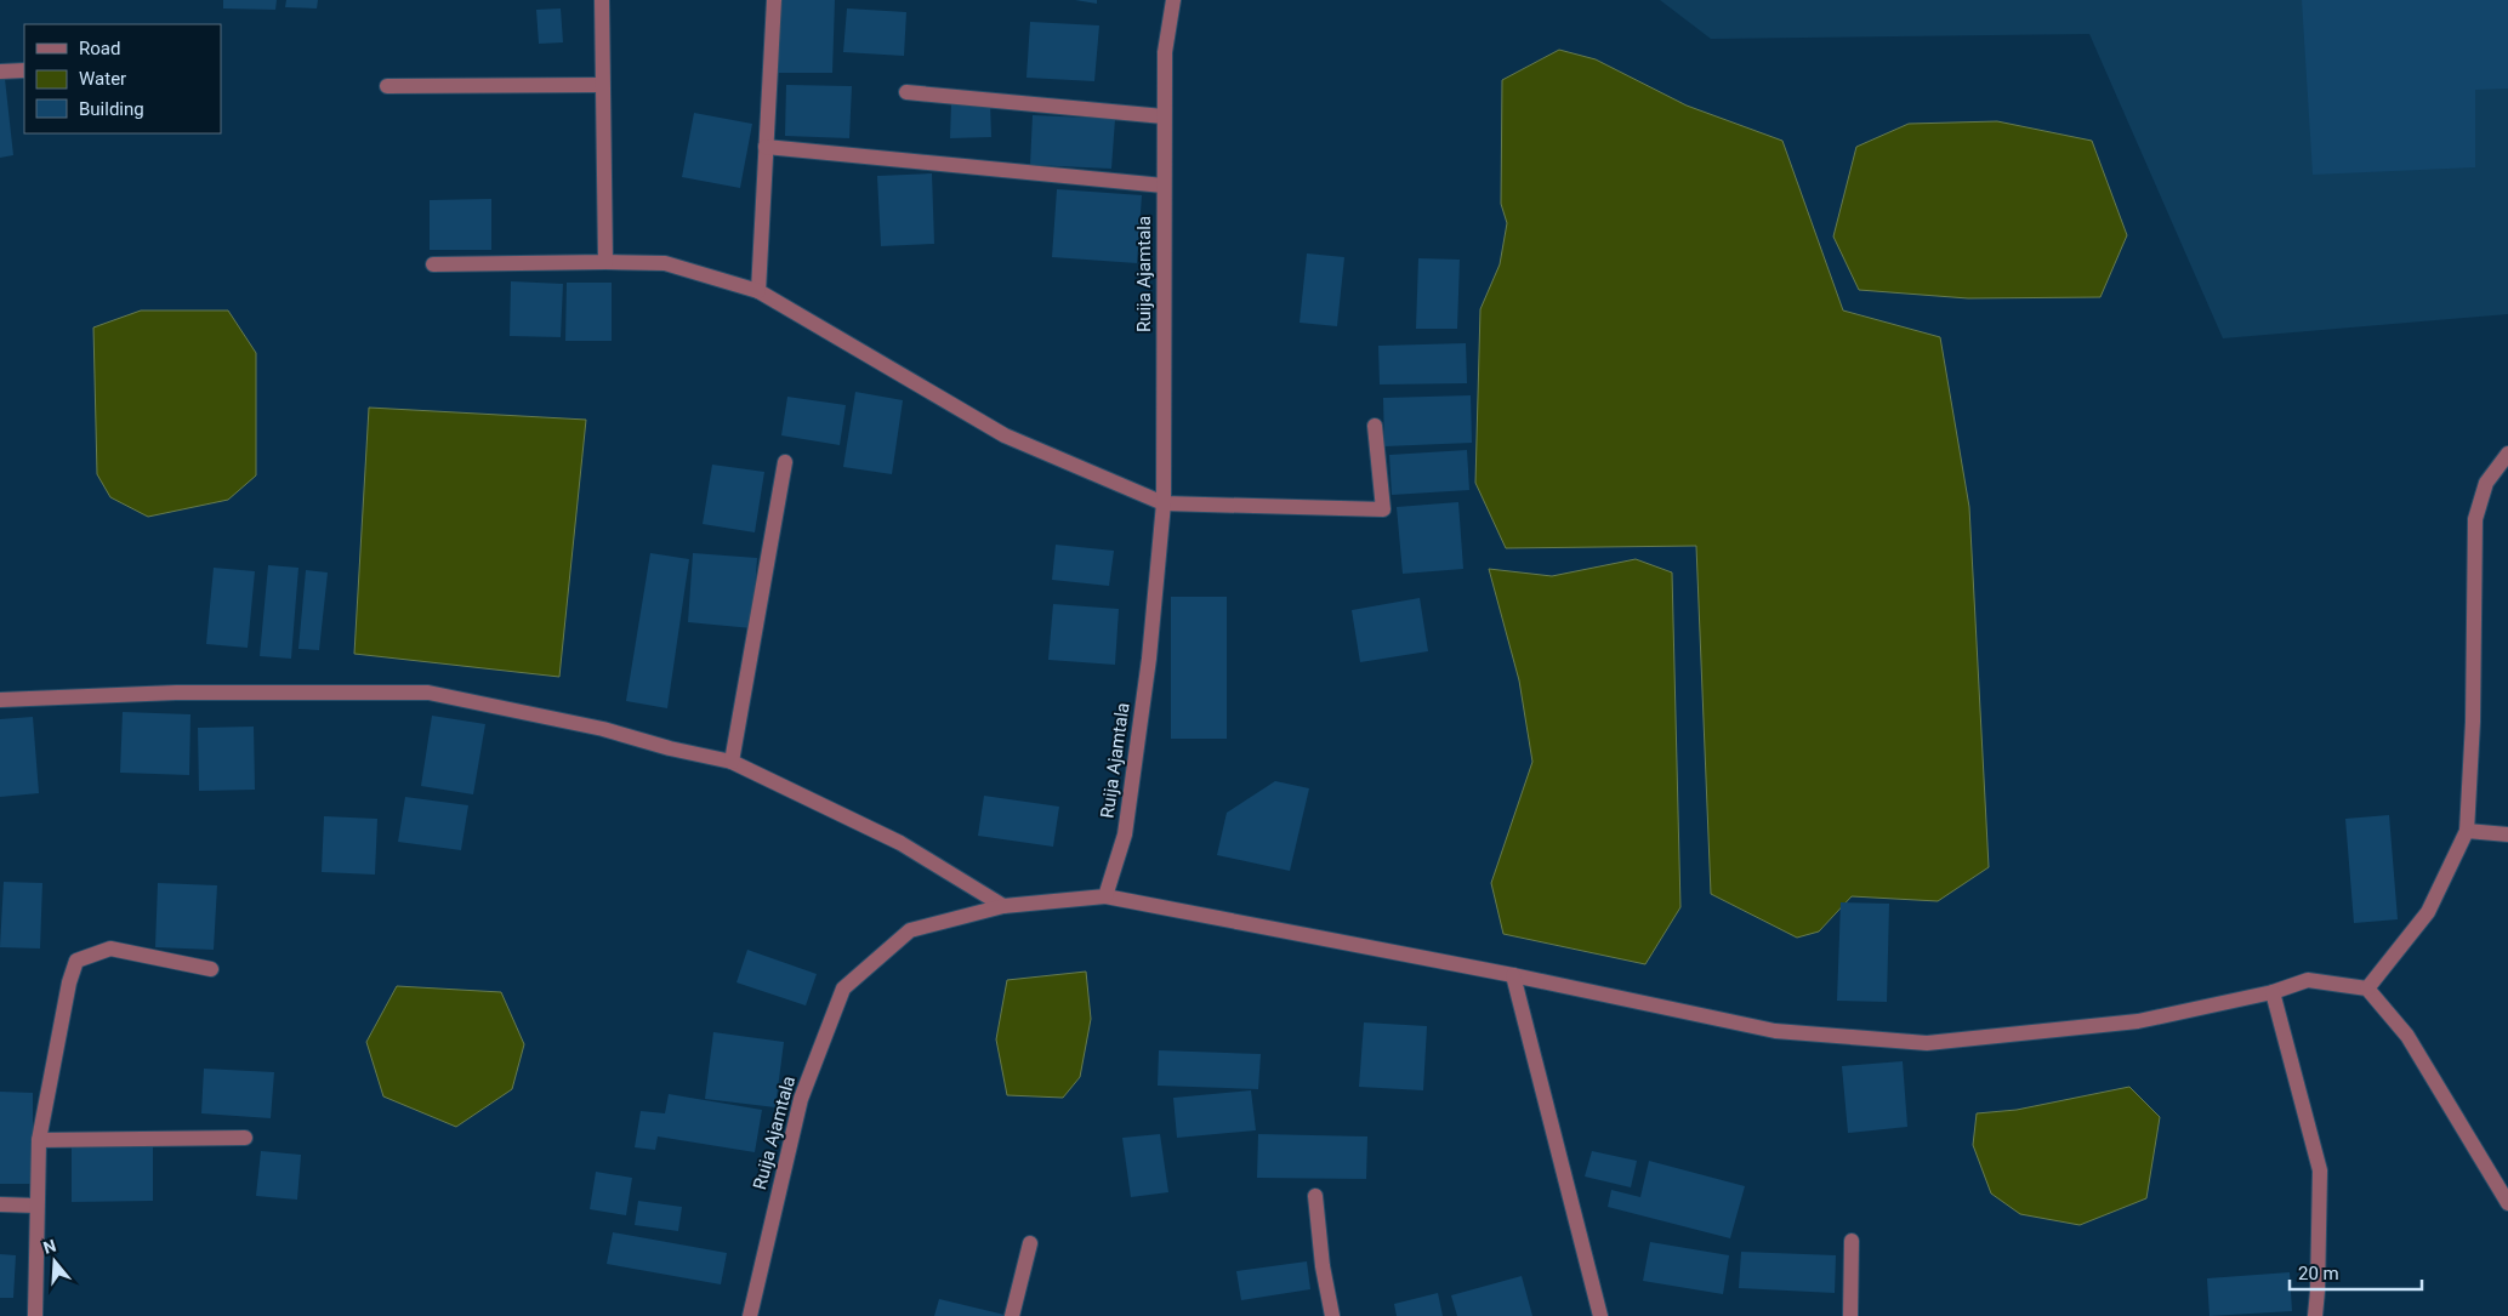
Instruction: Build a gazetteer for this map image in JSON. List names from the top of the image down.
{
  "streets": {
    "street": ["Ruija Ajamtala"]
  },
  "legend": ["Road", "Water", "Building"],
  "scale_bar": "20 m",
  "north": "top"
}
